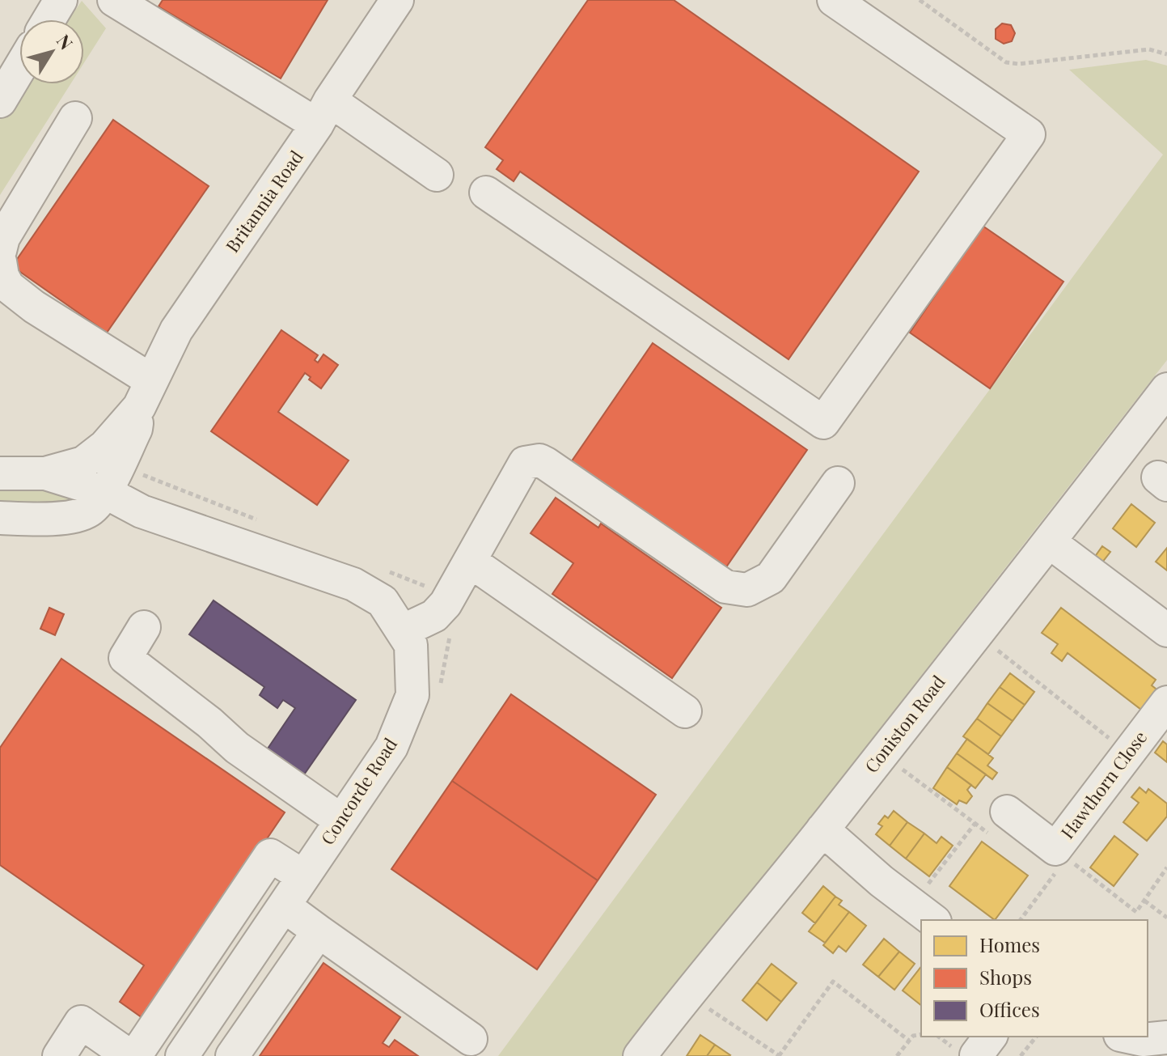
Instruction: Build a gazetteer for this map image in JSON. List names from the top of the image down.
{
  "streets": {
    "street": [
      "Britannia Road",
      "Coniston Road",
      "Hawthorn Close",
      "Concorde Road"
    ]
  },
  "crossings": [
    ["Britannia Road", "Concorde Road"]
  ],
  "legend": ["Homes", "Shops", "Offices"],
  "north": "top right"
}
